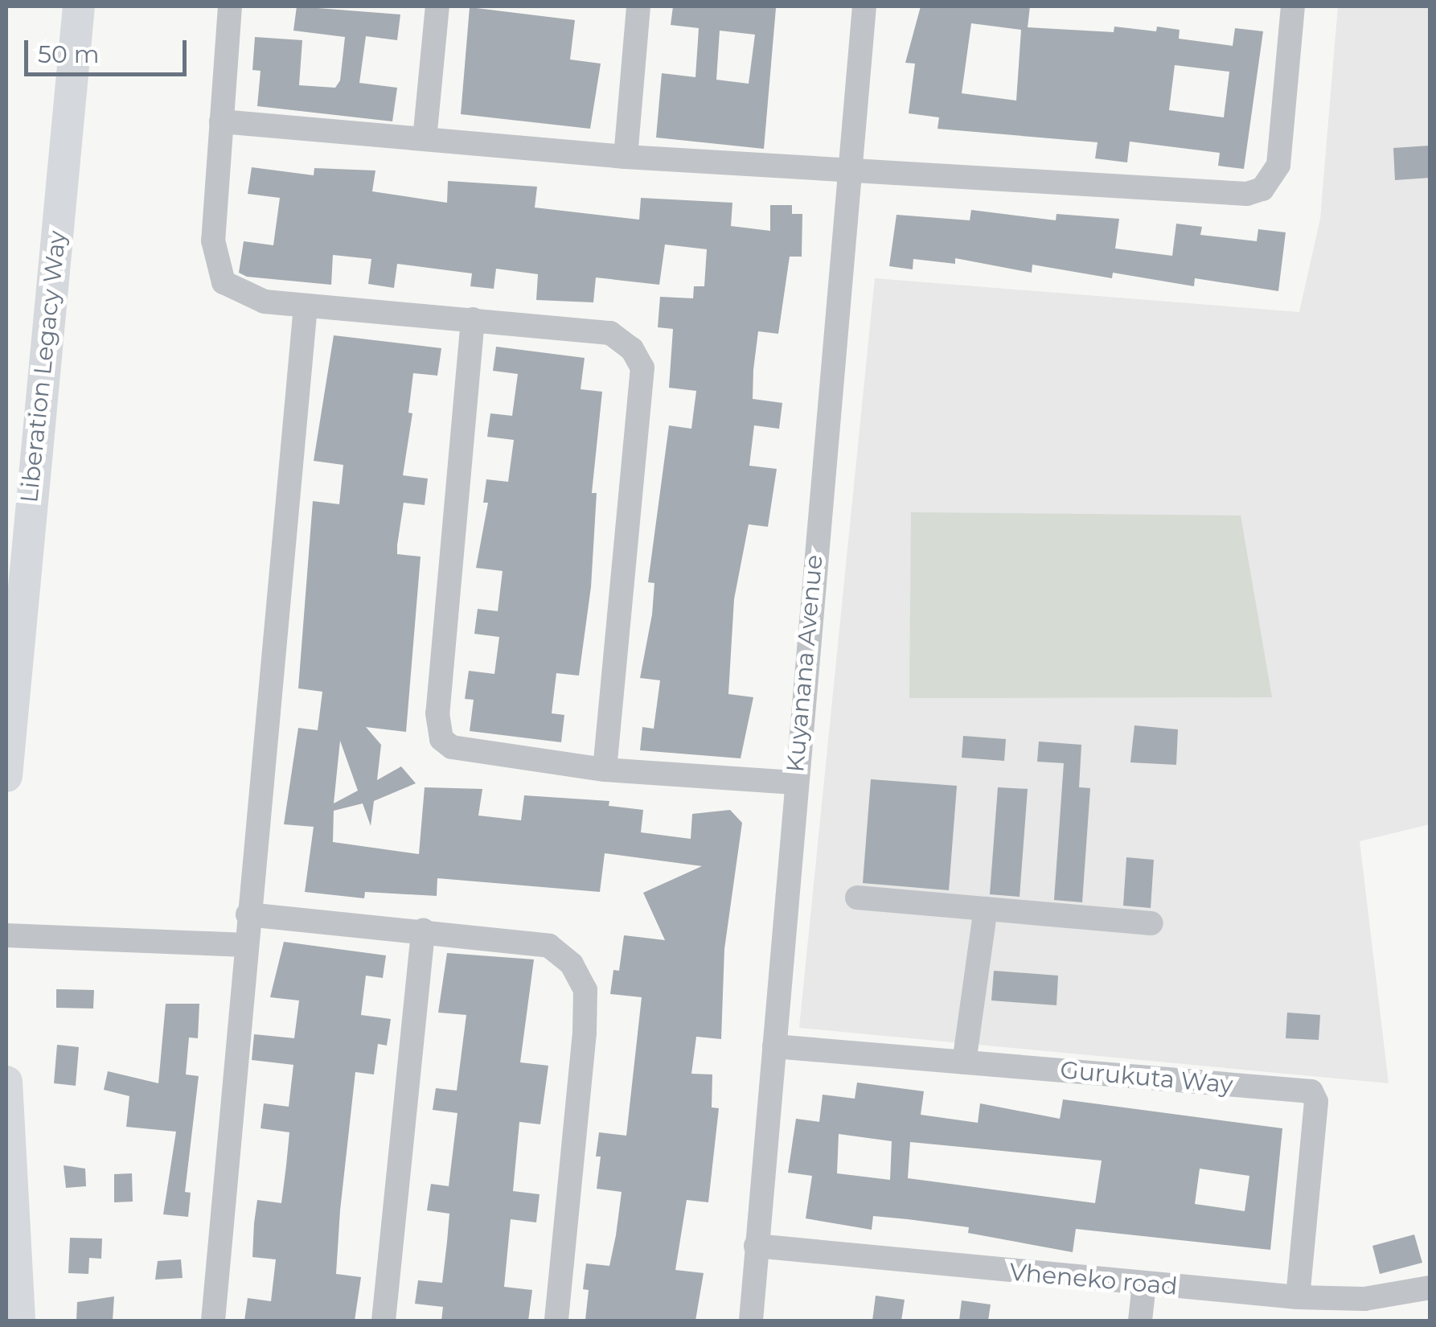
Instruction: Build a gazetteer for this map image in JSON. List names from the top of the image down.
{
  "streets": {
    "main road": ["Liberation Legacy Way"],
    "street": ["Kuyanana Avenue", "Gurukuta Way", "Vheneko road"]
  },
  "crossings": [
    ["Kuyanana Avenue", "Gurukuta Way"],
    ["Kuyanana Avenue", "Vheneko road"],
    ["Gurukuta Way", "Vheneko road"]
  ],
  "scale_bar": "50 m"
}
